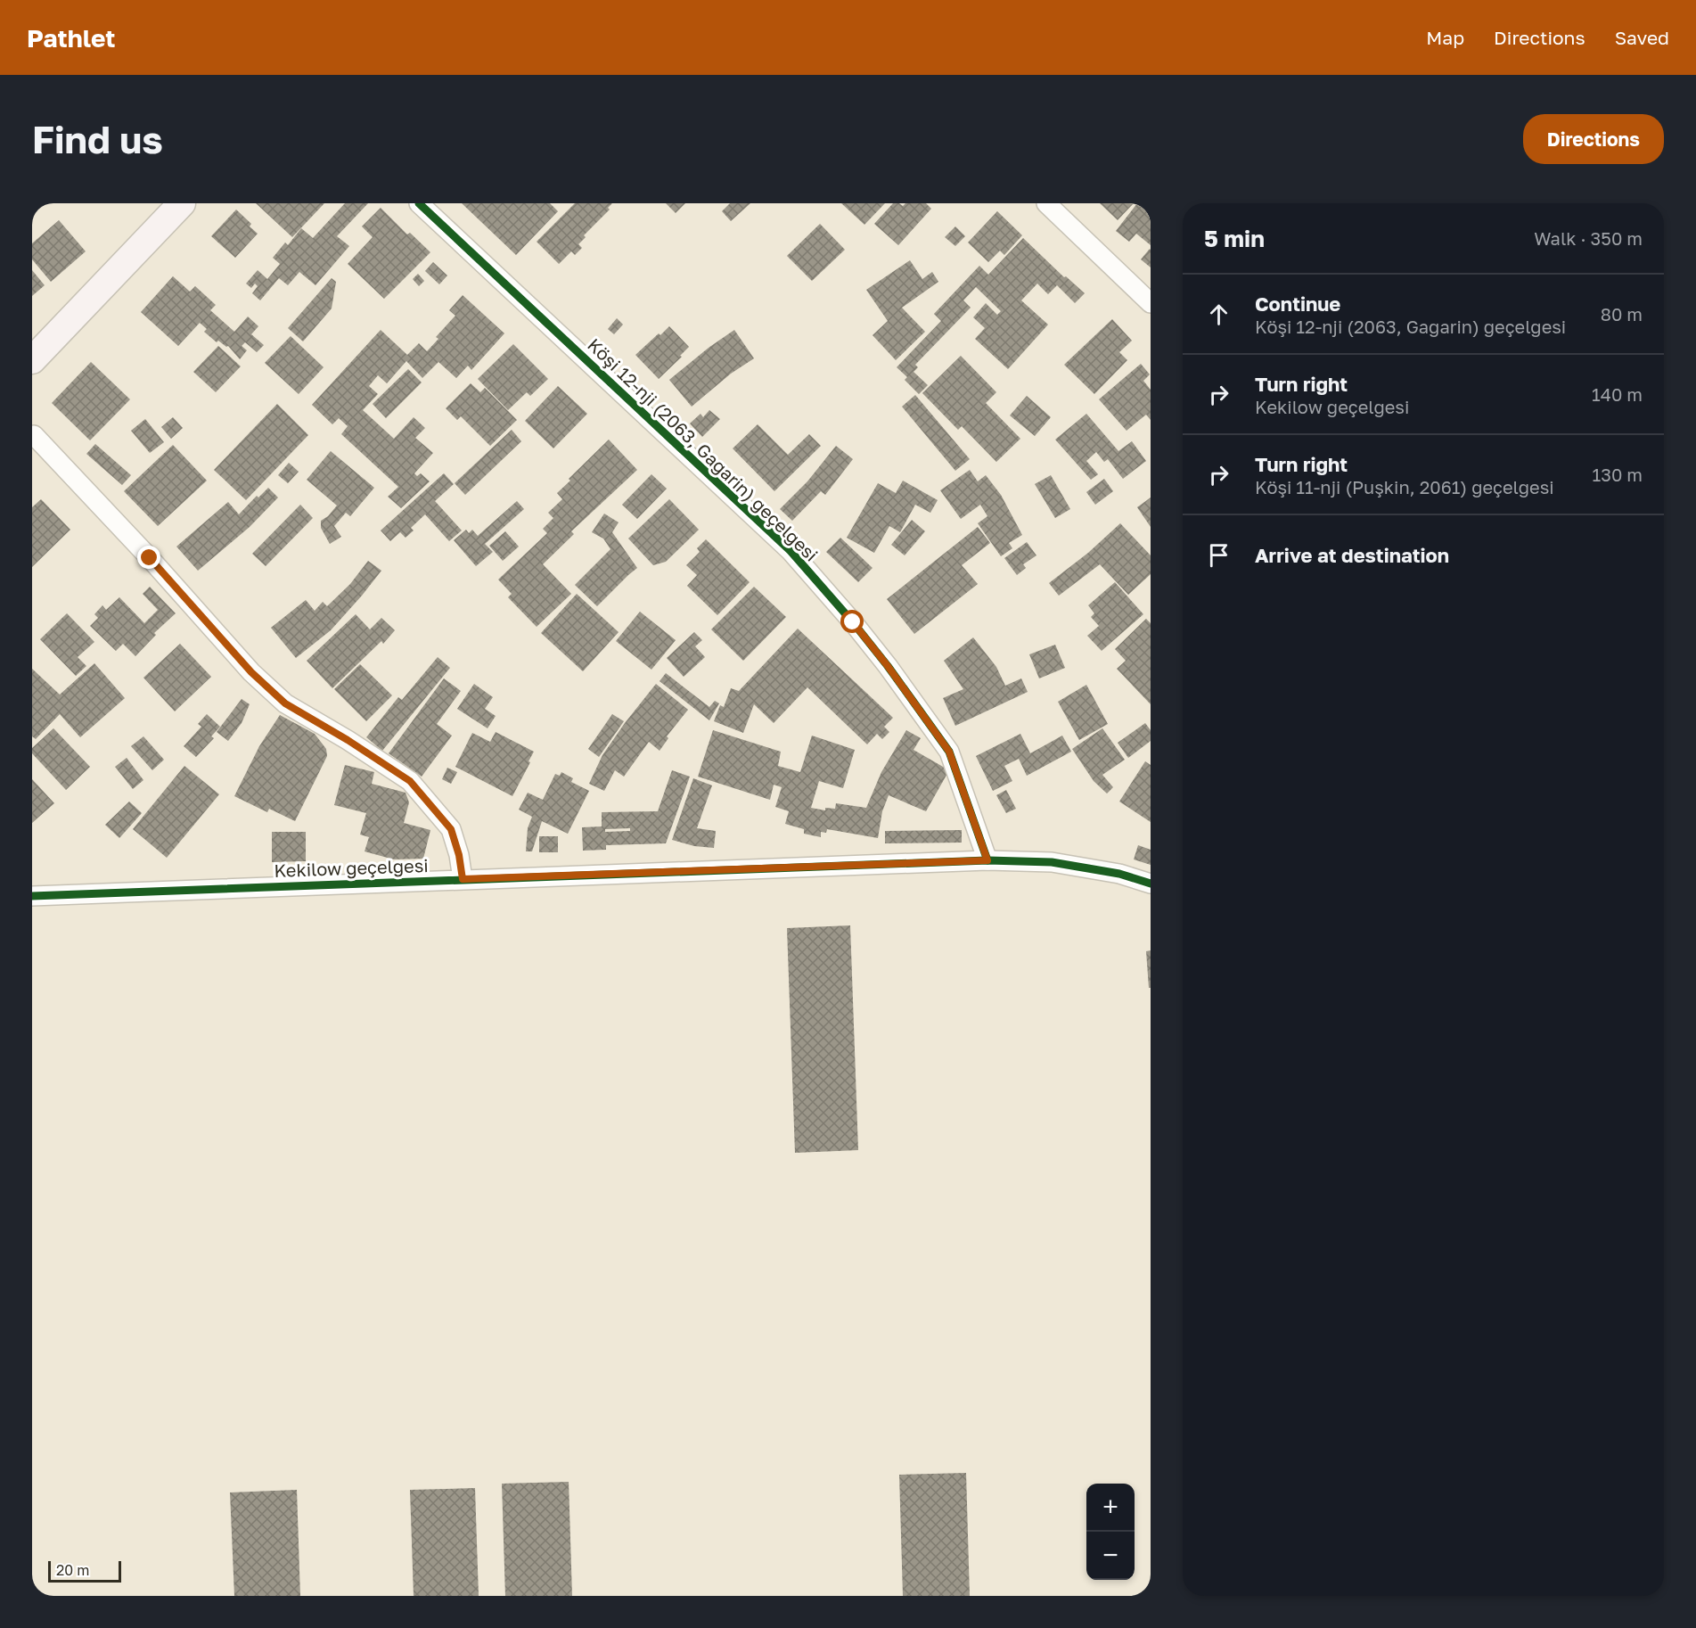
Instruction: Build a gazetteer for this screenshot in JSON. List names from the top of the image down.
{
  "streets": {
    "street": ["Köşi 12-nji (2063, Gagarin) geçelgesi", "Kekilow geçelgesi"]
  },
  "crossings": [
    ["Köşi 12-nji (2063, Gagarin) geçelgesi", "Kekilow geçelgesi"]
  ],
  "scale_bar": "20 m",
  "page": {
    "header": "Pathlet",
    "nav": ["Map", "Directions", "Saved"],
    "buttons": "Directions",
    "title": "Find us",
    "heading": ["5 min", "Walk · 350 m"],
    "list": [
      ["Continue", "Köşi 12-nji (2063, Gagarin) geçelgesi", "80 m"],
      ["Turn right", "Kekilow geçelgesi", "140 m"],
      ["Turn right", "Köşi 11-nji (Puşkin, 2061) geçelgesi", "130 m"],
      "Arrive at destination"
    ],
    "map_buttons": ["+", "−"],
    "scale": "20 m"
  }
}
